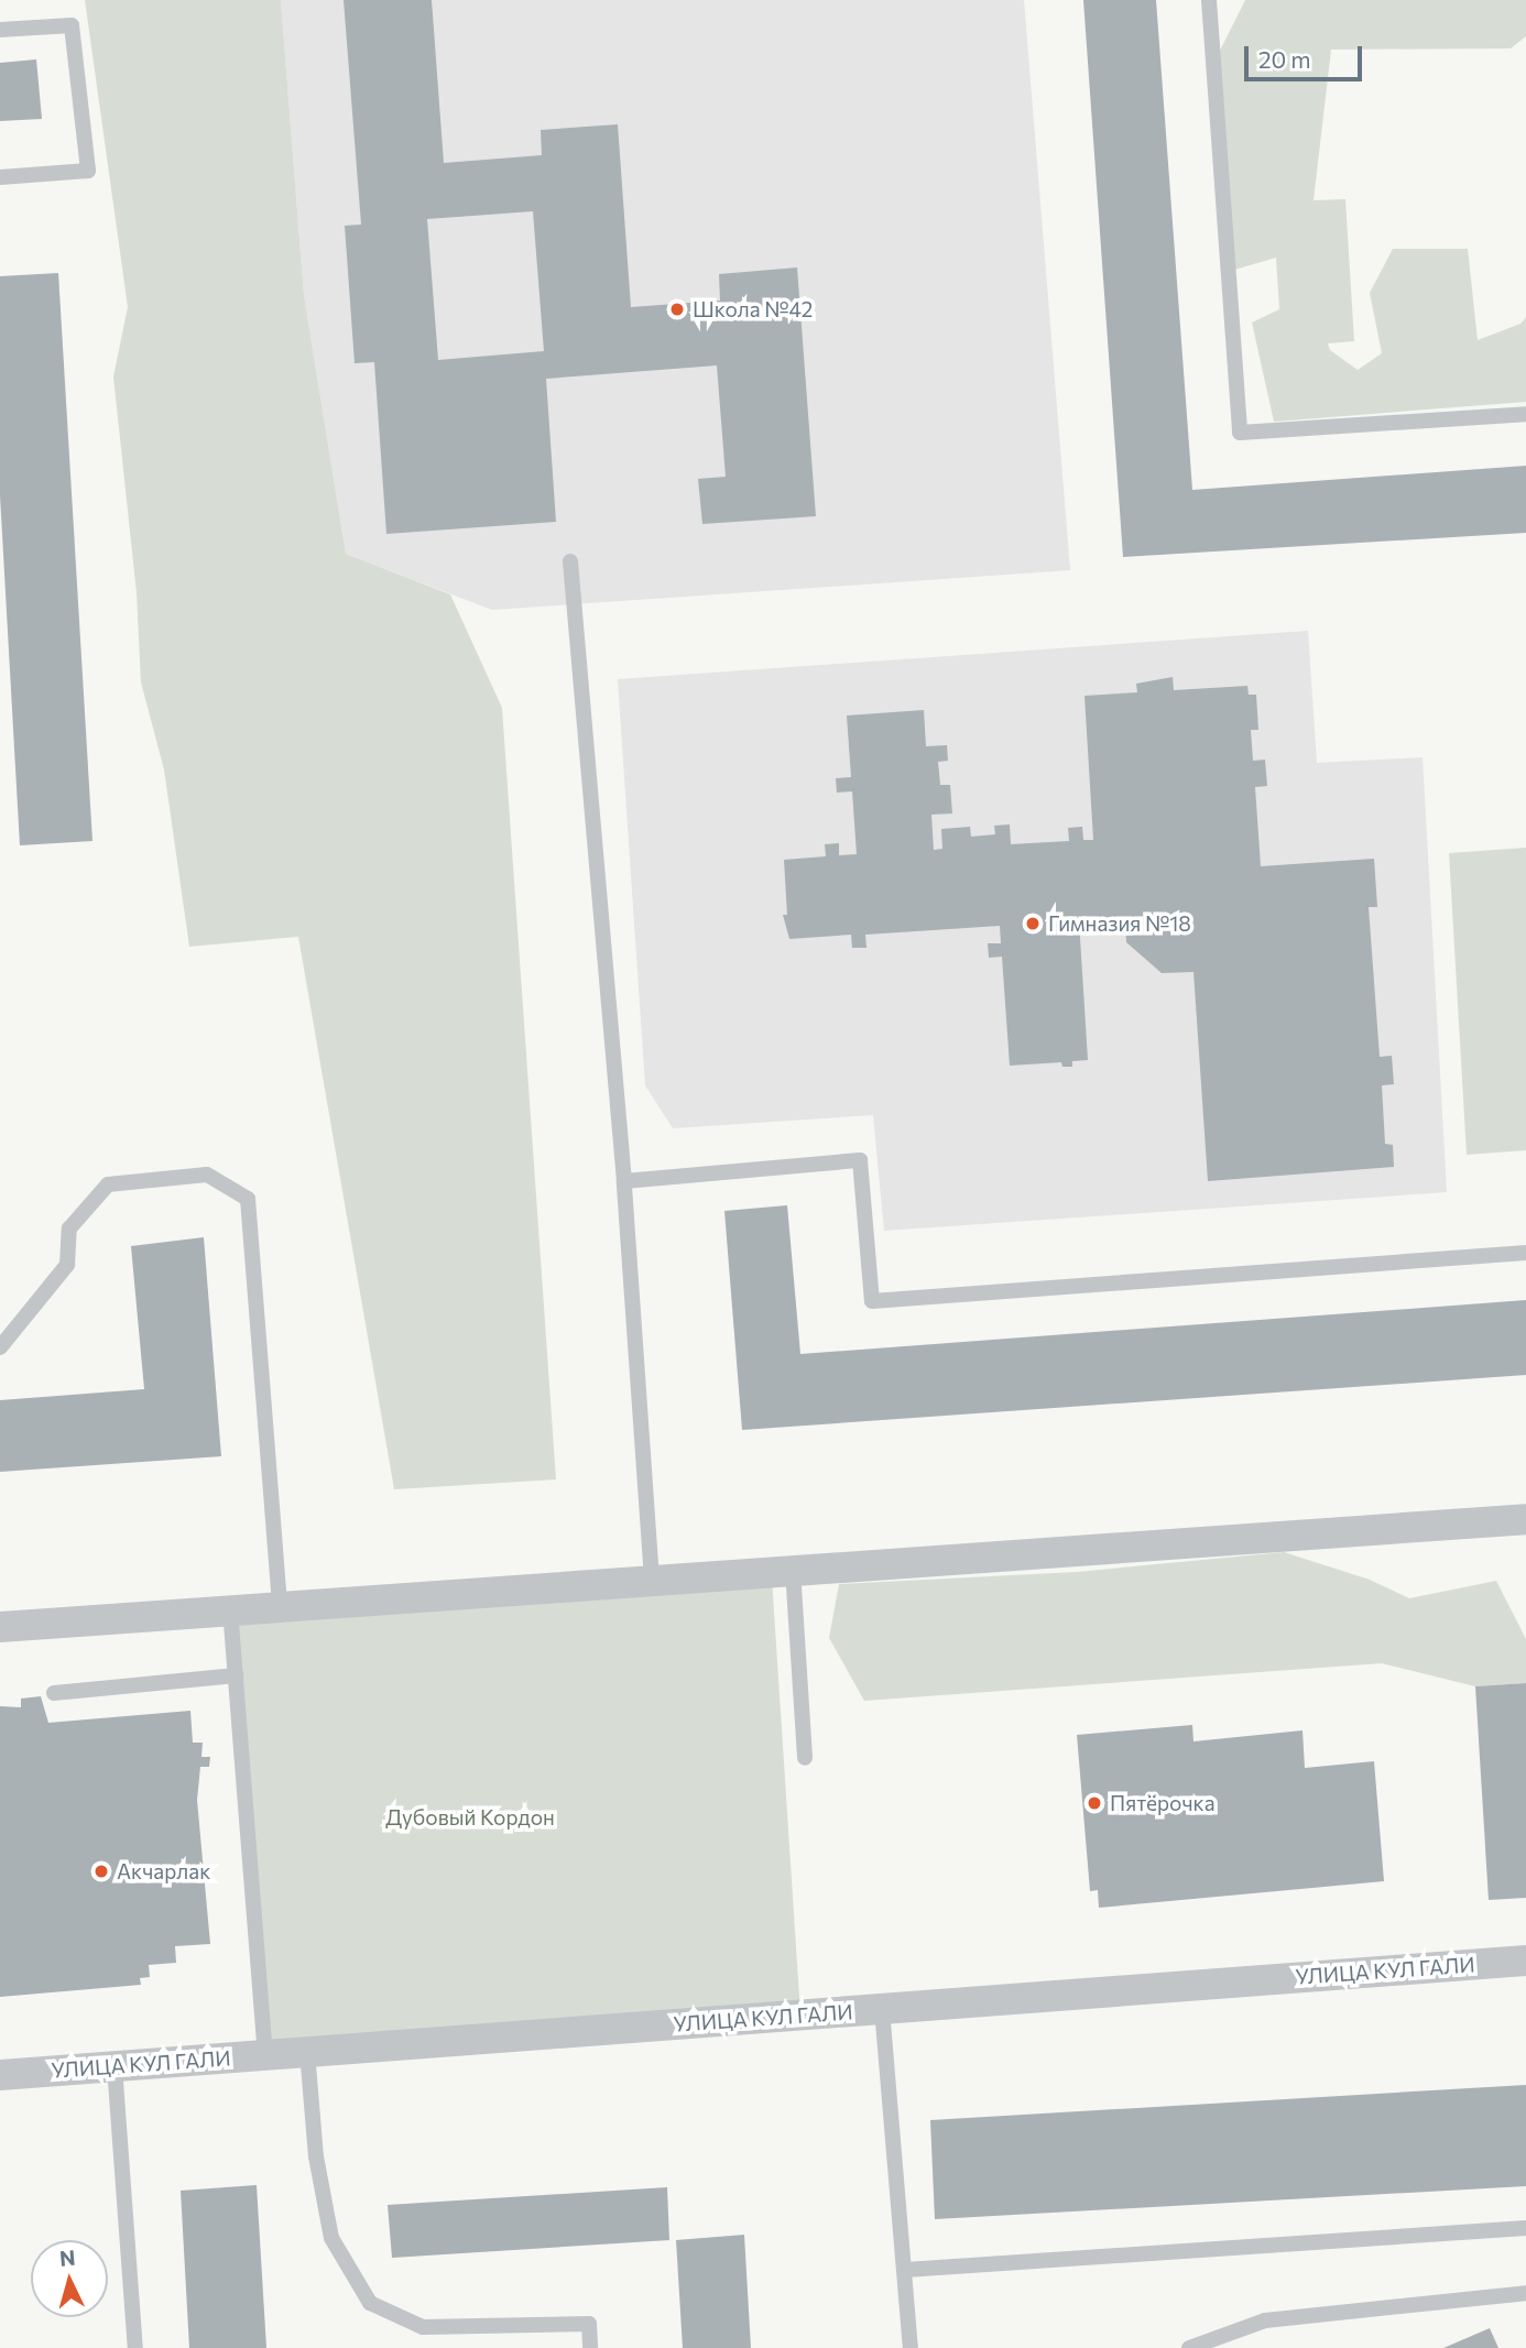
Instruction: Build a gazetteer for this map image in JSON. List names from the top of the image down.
{
  "streets": {
    "street": ["УЛИЦА КУЛ ГАЛИ"]
  },
  "parks": ["Дубовый Кордон"],
  "places": [
    "Школа №42",
    "Гимназия №18",
    "Пятёрочка",
    "Акчарлак"
  ],
  "scale_bar": "20 m",
  "north": "top"
}
